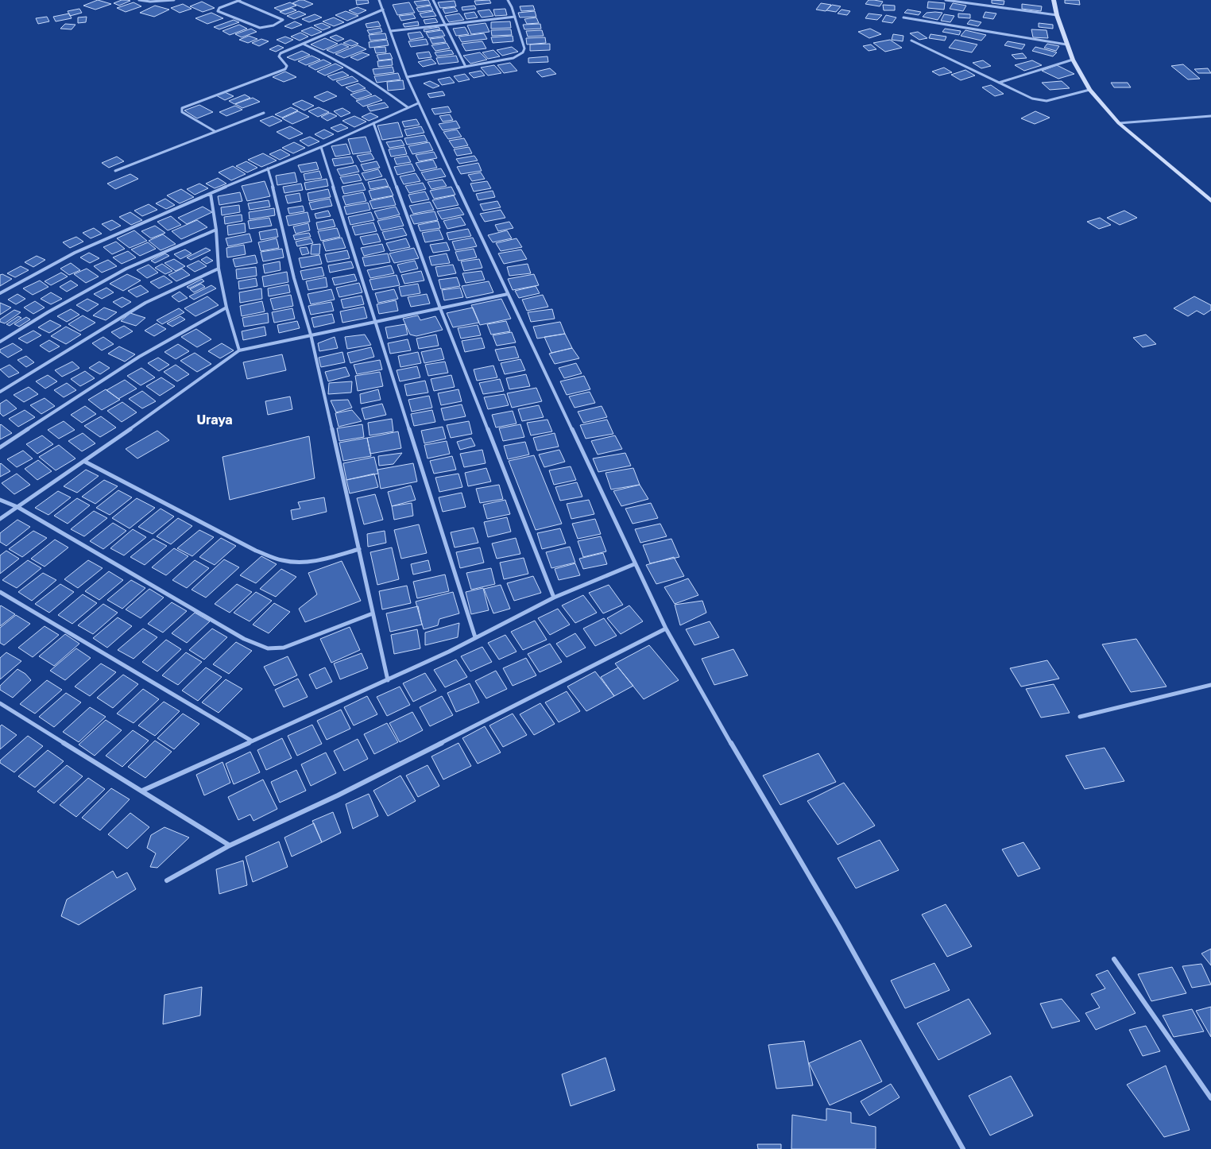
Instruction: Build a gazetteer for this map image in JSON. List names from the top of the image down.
{
  "districts": ["Uraya"]
}
